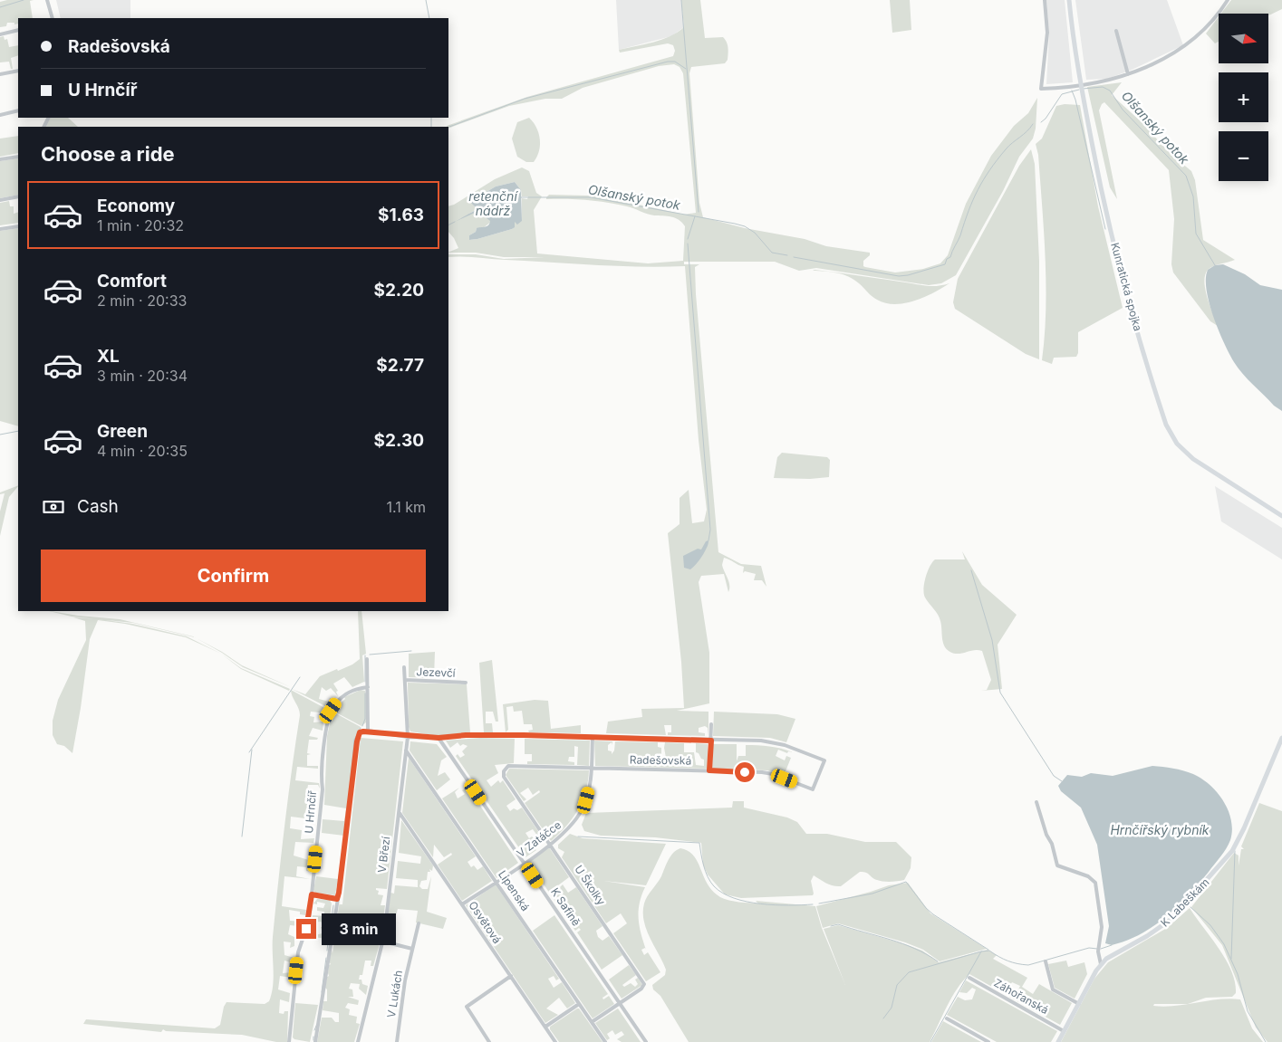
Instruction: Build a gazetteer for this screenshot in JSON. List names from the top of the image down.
{
  "streets": {
    "main road": ["Kunratická spojka", "K Labeškám"],
    "street": [
      "Jezevčí",
      "Radešovská",
      "U Hrnčíř",
      "V Zatáčce",
      "V Březí",
      "U Školky",
      "Lipenská",
      "K Safině",
      "Osvětová",
      "V Lukách",
      "Záhořanská"
    ]
  },
  "crossings": [
    ["Jezevčí", "V Březí"],
    ["Radešovská", "V Zatáčce"],
    ["Radešovská", "U Školky"],
    ["V Zatáčce", "U Školky"],
    ["V Zatáčce", "Lipenská"],
    ["V Zatáčce", "K Safině"],
    ["V Zatáčce", "Osvětová"],
    ["V Březí", "Lipenská"],
    ["V Březí", "Osvětová"],
    ["U Školky", "K Safině"],
    ["K Labeškám", "Záhořanská"]
  ],
  "water": ["Olšanský potok", "retenční nádrž", "Hrnčířský rybník"],
  "north": "right",
  "page": {
    "map_buttons": ["+", "−"],
    "banner": ["Radešovská", "U Hrnčíř"],
    "heading": "Choose a ride",
    "list": [
      {
        "name": "Economy",
        "note": "1 min · 20:32",
        "value": "$1.63"
      },
      {
        "name": "Comfort",
        "note": "2 min · 20:33",
        "value": "$2.20"
      },
      {
        "name": "XL",
        "note": "3 min · 20:34",
        "value": "$2.77"
      },
      {
        "name": "Green",
        "note": "4 min · 20:35",
        "value": "$2.30"
      }
    ],
    "pay": ["Cash", "1.1 km"],
    "buttons": "Confirm",
    "bubble": "3 min"
  }
}
